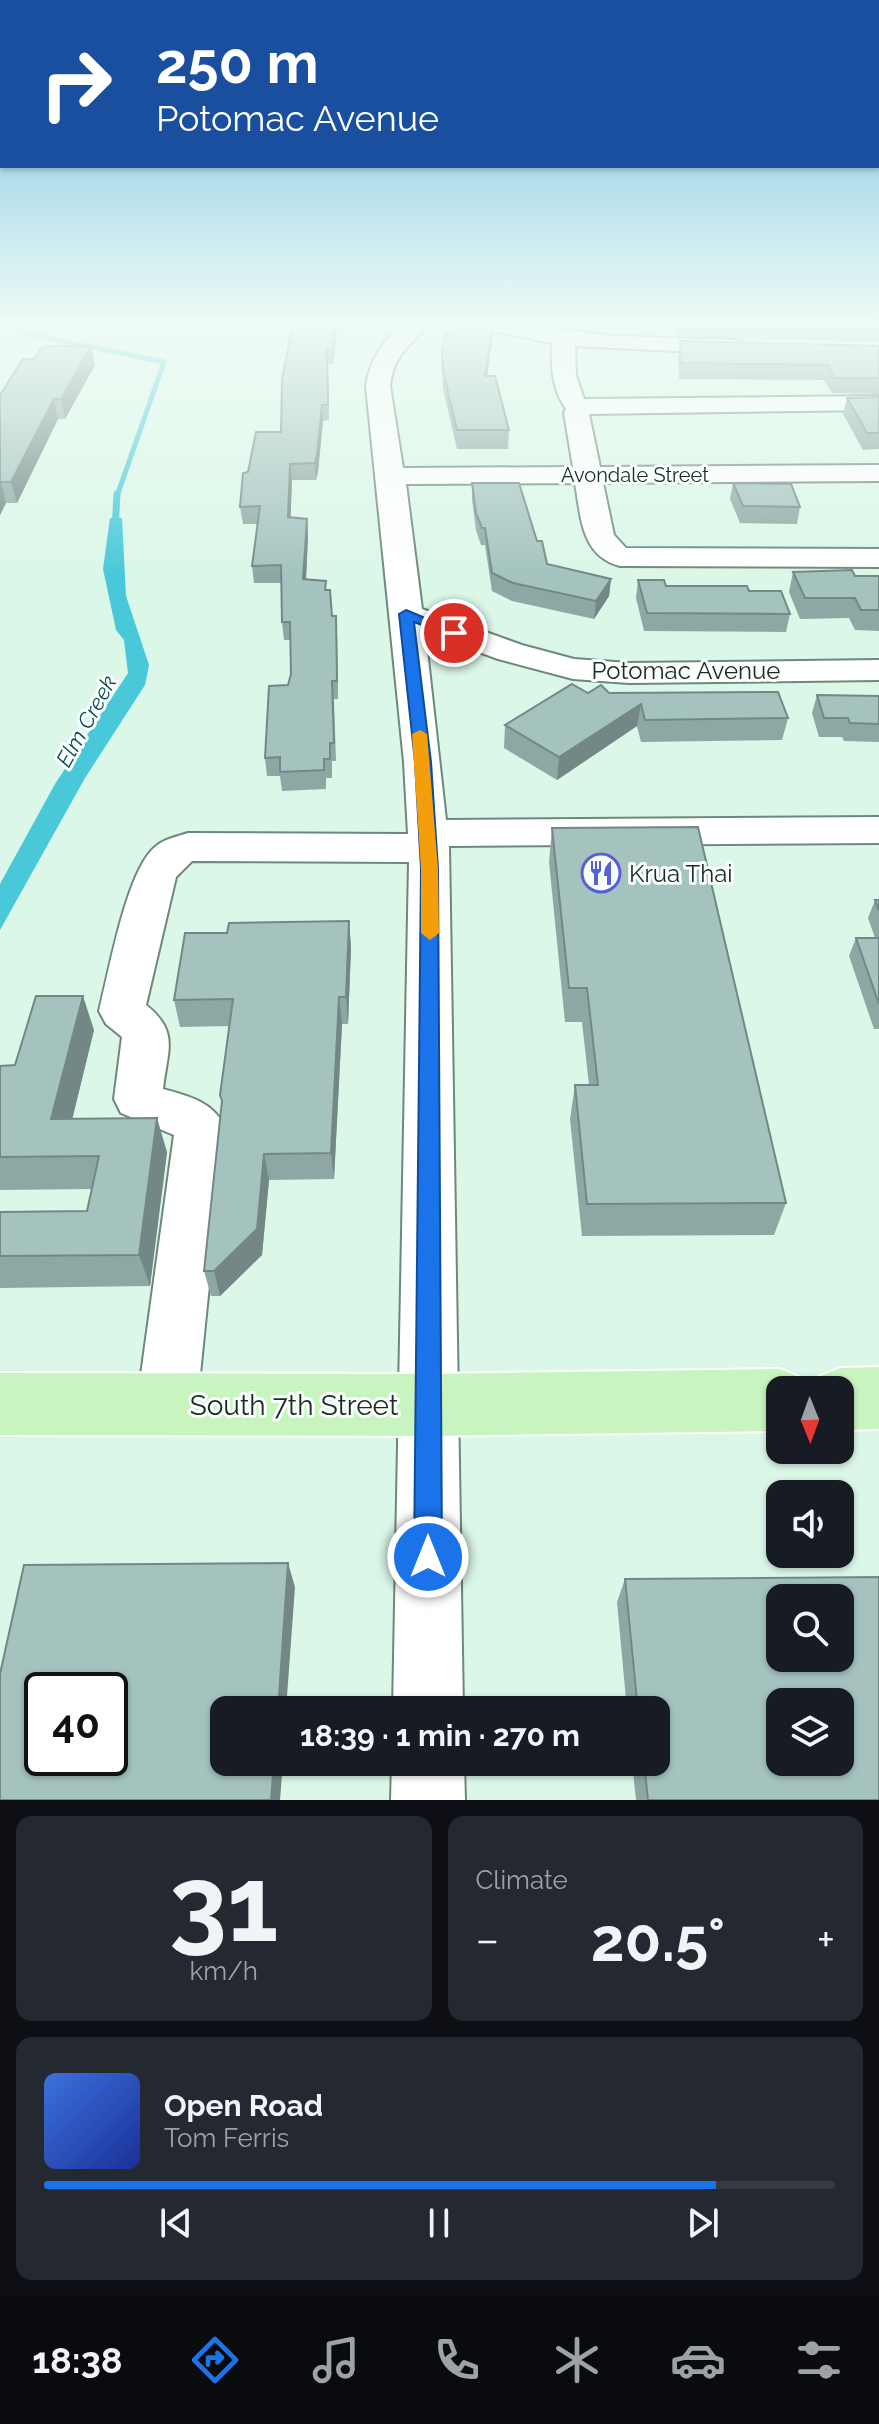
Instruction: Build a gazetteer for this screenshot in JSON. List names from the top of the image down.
{
  "streets": {
    "main road": ["South 7th Street"],
    "street": ["Avondale Street", "Potomac Avenue"]
  },
  "water": ["Elm Creek"],
  "places": {
    "restaurant": ["Krua Thai"]
  },
  "north": "bottom",
  "page": {
    "turn": ["250 m", "Potomac Avenue"],
    "limit": "40",
    "trip": "18:39 · 1 min · 270 m",
    "tile": [
      ["31", "km/h"],
      "Climate"
    ],
    "heat": ["−", "20.5°", "+"],
    "song": ["Open Road", "Tom Ferris"],
    "tabs": "18:38"
  }
}
